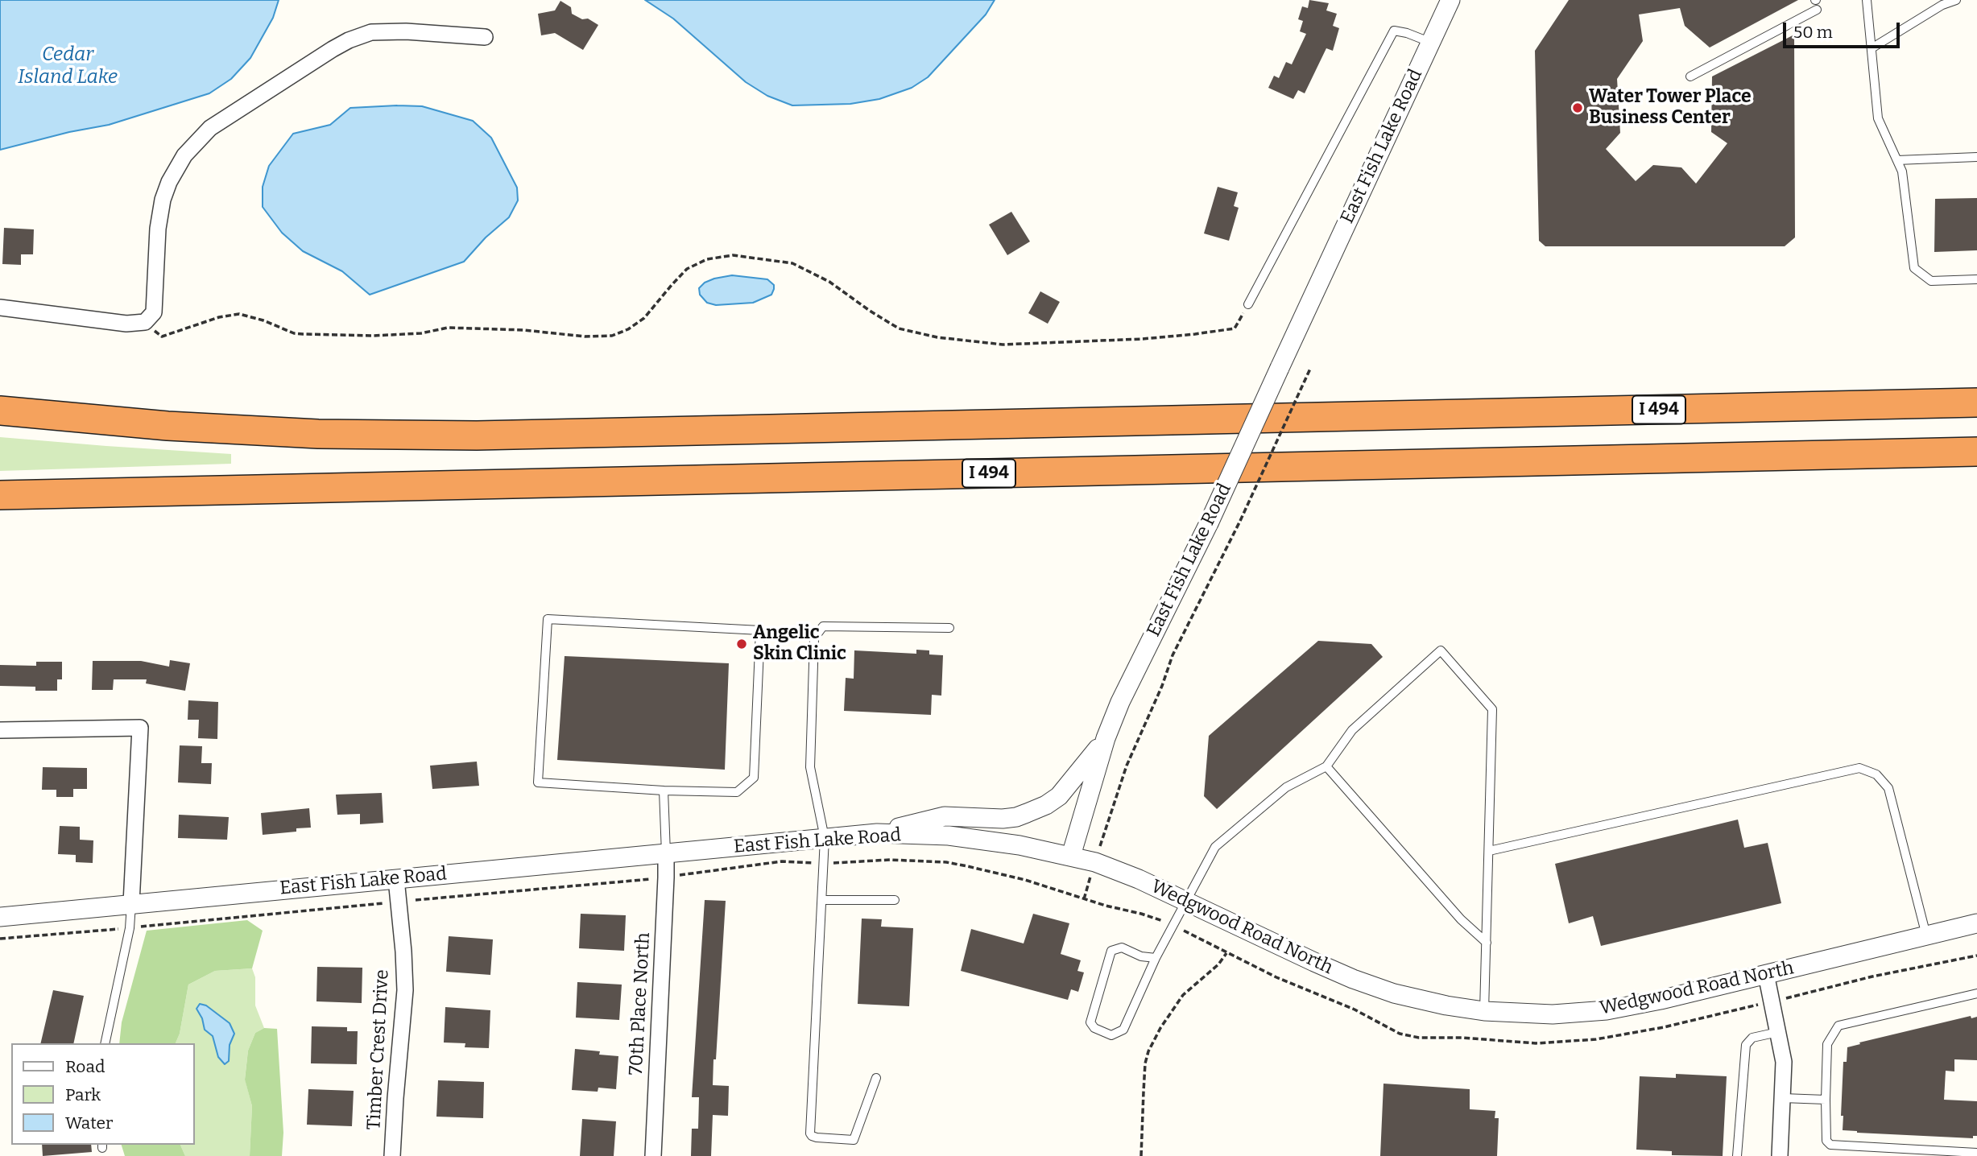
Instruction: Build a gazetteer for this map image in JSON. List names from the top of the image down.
{
  "streets": {
    "highway": ["I 494"],
    "street": [
      "East Fish Lake Road",
      "Wedgwood Road North",
      "70th Place North",
      "Timber Crest Drive"
    ]
  },
  "crossings": [
    ["East Fish Lake Road", "Wedgwood Road North"],
    ["East Fish Lake Road", "70th Place North"],
    ["East Fish Lake Road", "Timber Crest Drive"]
  ],
  "water": ["Cedar Island Lake"],
  "places": ["Water Tower Place Business Center", "Angelic Skin Clinic"],
  "legend": ["Road", "Park", "Water"],
  "scale_bar": "50 m"
}
